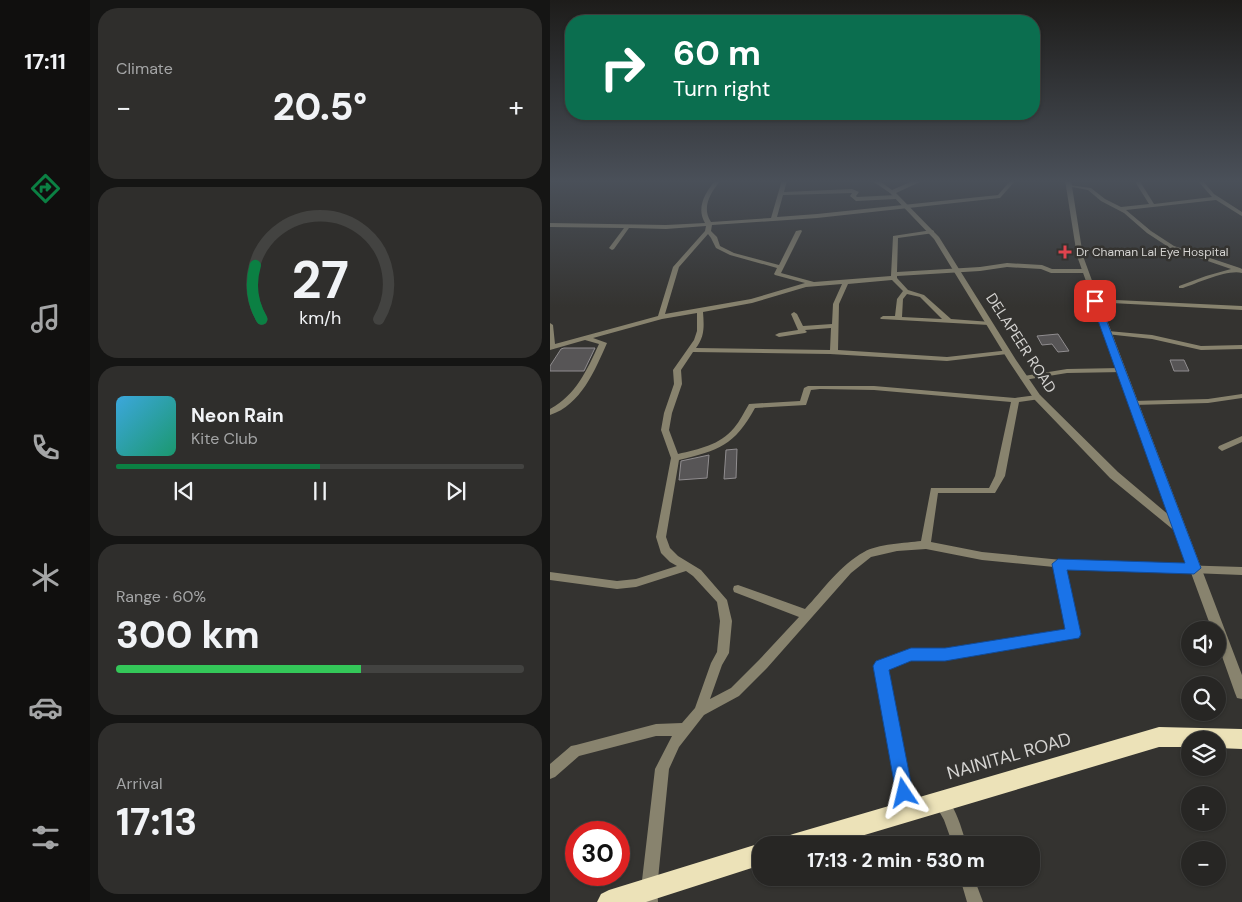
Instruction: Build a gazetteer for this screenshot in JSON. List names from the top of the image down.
{
  "streets": {
    "highway": ["NAINITAL ROAD"],
    "street": ["DELAPEER ROAD"]
  },
  "places": {
    "health": ["Dr Chaman Lal Eye Hospital"]
  },
  "page": {
    "tabs": "17:11",
    "tile": [
      "Climate",
      ["Range · 60%", "300 km"],
      ["Arrival", "17:13"]
    ],
    "turn": ["60 m", "Turn right"],
    "heat": ["−", "20.5°", "+"],
    "song": ["Neon Rain", "Kite Club"],
    "map_buttons": ["+", "−"],
    "limit": "30",
    "trip": "17:13 · 2 min · 530 m",
    "gauge": ["27", "km/h"]
  }
}
